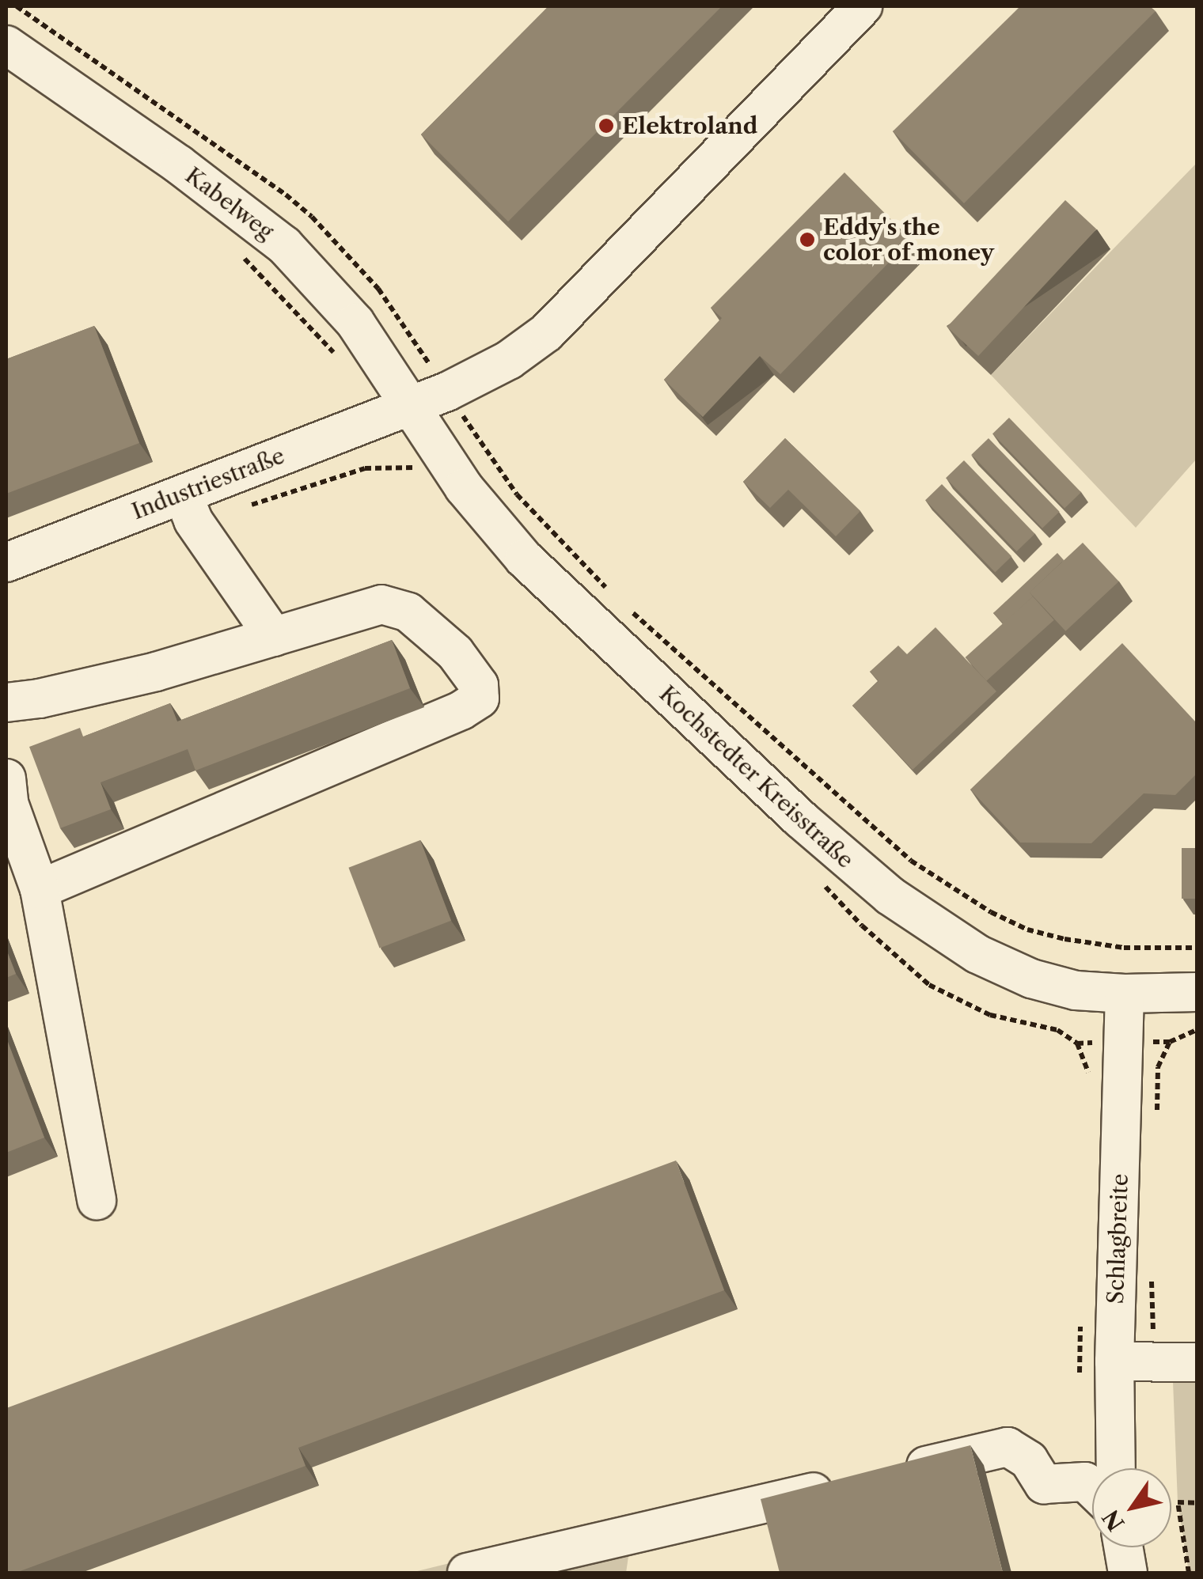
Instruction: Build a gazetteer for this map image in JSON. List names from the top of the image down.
{
  "streets": {
    "street": [
      "Kabelweg",
      "Industriestraße",
      "Kochstedter Kreisstraße",
      "Schlagbreite"
    ]
  },
  "crossings": [
    ["Kabelweg", "Industriestraße"],
    ["Kabelweg", "Kochstedter Kreisstraße"],
    ["Industriestraße", "Kochstedter Kreisstraße"],
    ["Kochstedter Kreisstraße", "Schlagbreite"]
  ],
  "places": ["Elektroland", "Eddy's the color of money"],
  "north": "bottom left"
}
